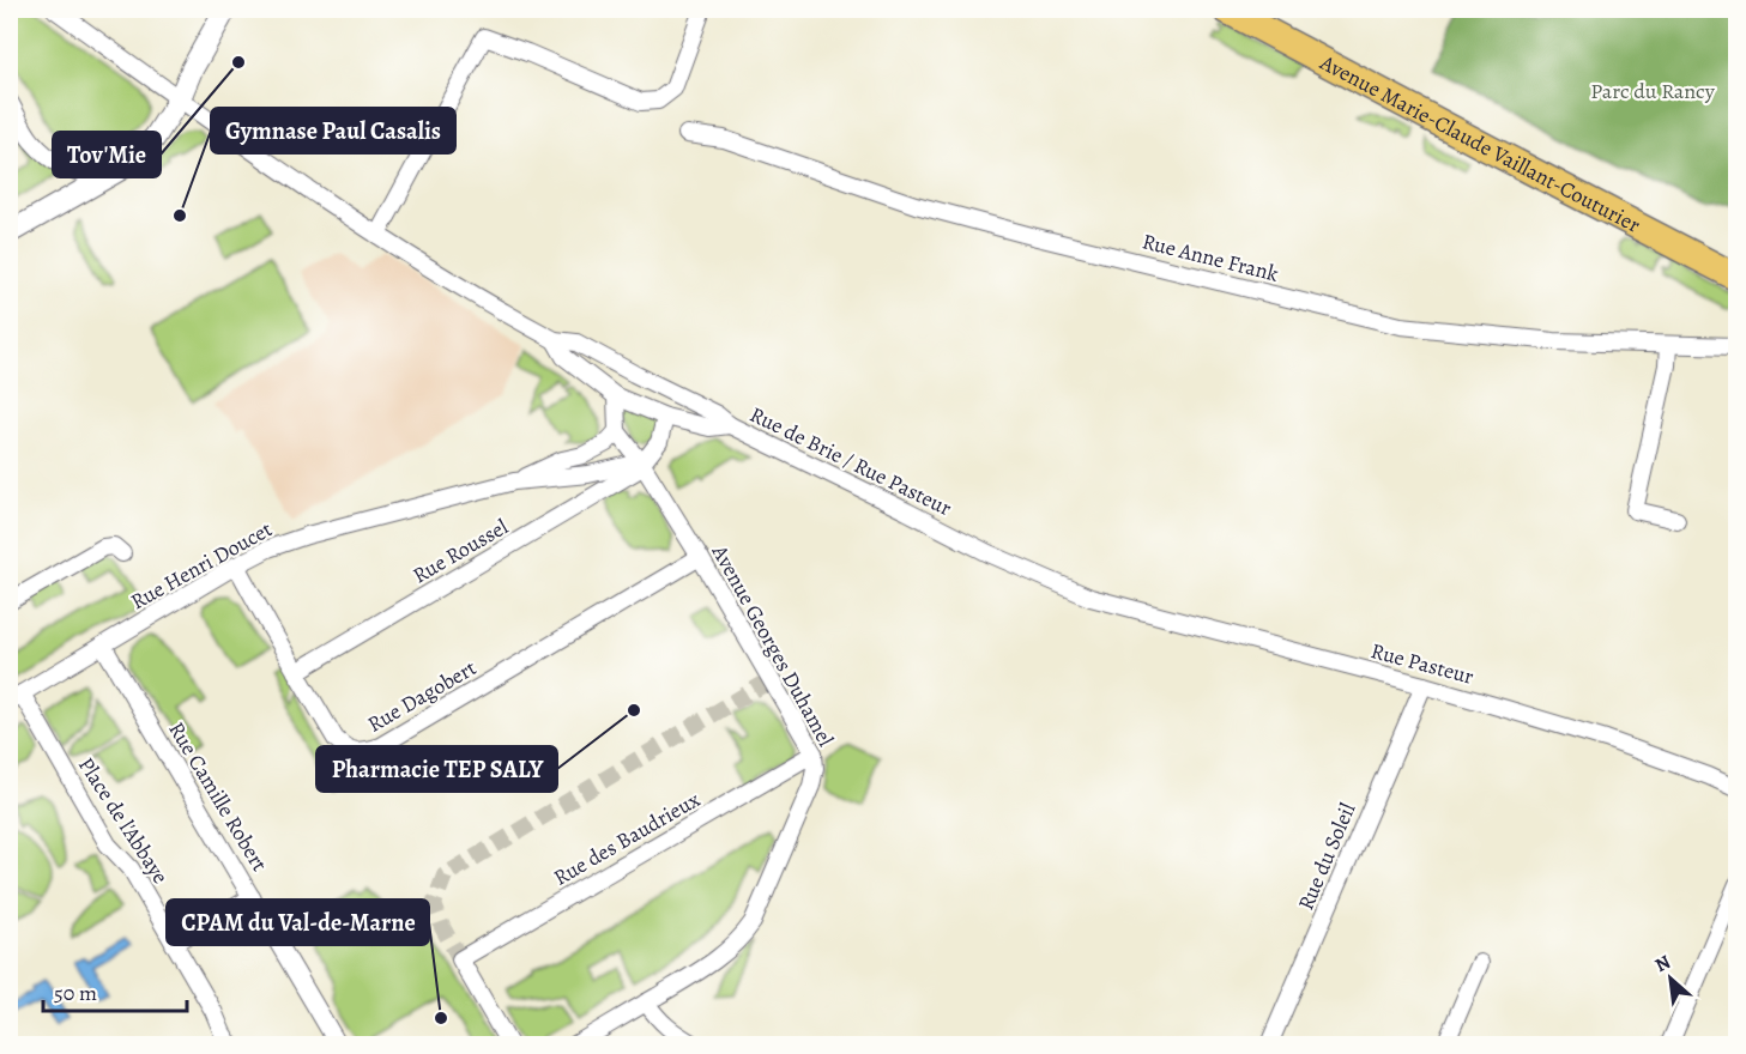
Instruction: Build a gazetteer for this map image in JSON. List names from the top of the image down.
{
  "streets": {
    "main road": ["Avenue Marie-Claude Vaillant-Couturier"],
    "street": [
      "Rue Anne Frank",
      "Rue de Brie / Rue Pasteur",
      "Rue Roussel",
      "Rue Henri Doucet",
      "Avenue Georges Duhamel",
      "Rue Pasteur",
      "Rue Dagobert",
      "Rue Camille Robert",
      "Place de l'Abbaye",
      "Rue des Baudrieux",
      "Rue du Soleil"
    ]
  },
  "crossings": [
    ["Rue de Brie / Rue Pasteur", "Rue Roussel"],
    ["Rue de Brie / Rue Pasteur", "Rue Pasteur"],
    ["Rue Roussel", "Rue Henri Doucet"],
    ["Rue Roussel", "Avenue Georges Duhamel"],
    ["Rue Roussel", "Rue Dagobert"],
    ["Rue Henri Doucet", "Avenue Georges Duhamel"],
    ["Rue Henri Doucet", "Rue Dagobert"],
    ["Rue Henri Doucet", "Rue Camille Robert"],
    ["Rue Henri Doucet", "Place de l'Abbaye"],
    ["Avenue Georges Duhamel", "Rue Dagobert"],
    ["Avenue Georges Duhamel", "Rue des Baudrieux"],
    ["Rue Pasteur", "Rue du Soleil"]
  ],
  "parks": ["Parc du Rancy"],
  "places": [
    "Tov'Mie",
    "Gymnase Paul Casalis",
    "Pharmacie TEP SALY",
    "CPAM du Val-de-Marne"
  ],
  "scale_bar": "50 m",
  "north": "top left"
}
